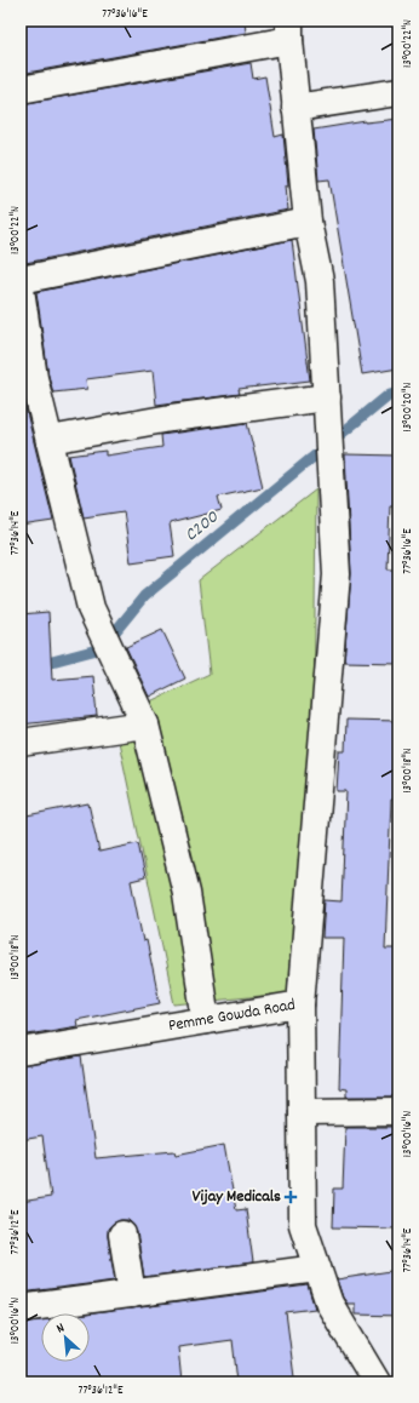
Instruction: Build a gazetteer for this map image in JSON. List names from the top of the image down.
{
  "streets": {
    "street": ["Pemme Gowda Road"]
  },
  "water": ["C200"],
  "places": {
    "health": ["Vijay Medicals"]
  },
  "north": "top left",
  "coordinates": [
    "77°36'16\"E",
    "13°00'22\"N",
    "13°00'20\"N",
    "77°36'14\"E",
    "13°00'18\"N",
    "13°00'16\"N",
    "77°36'12\"E"
  ]
}
